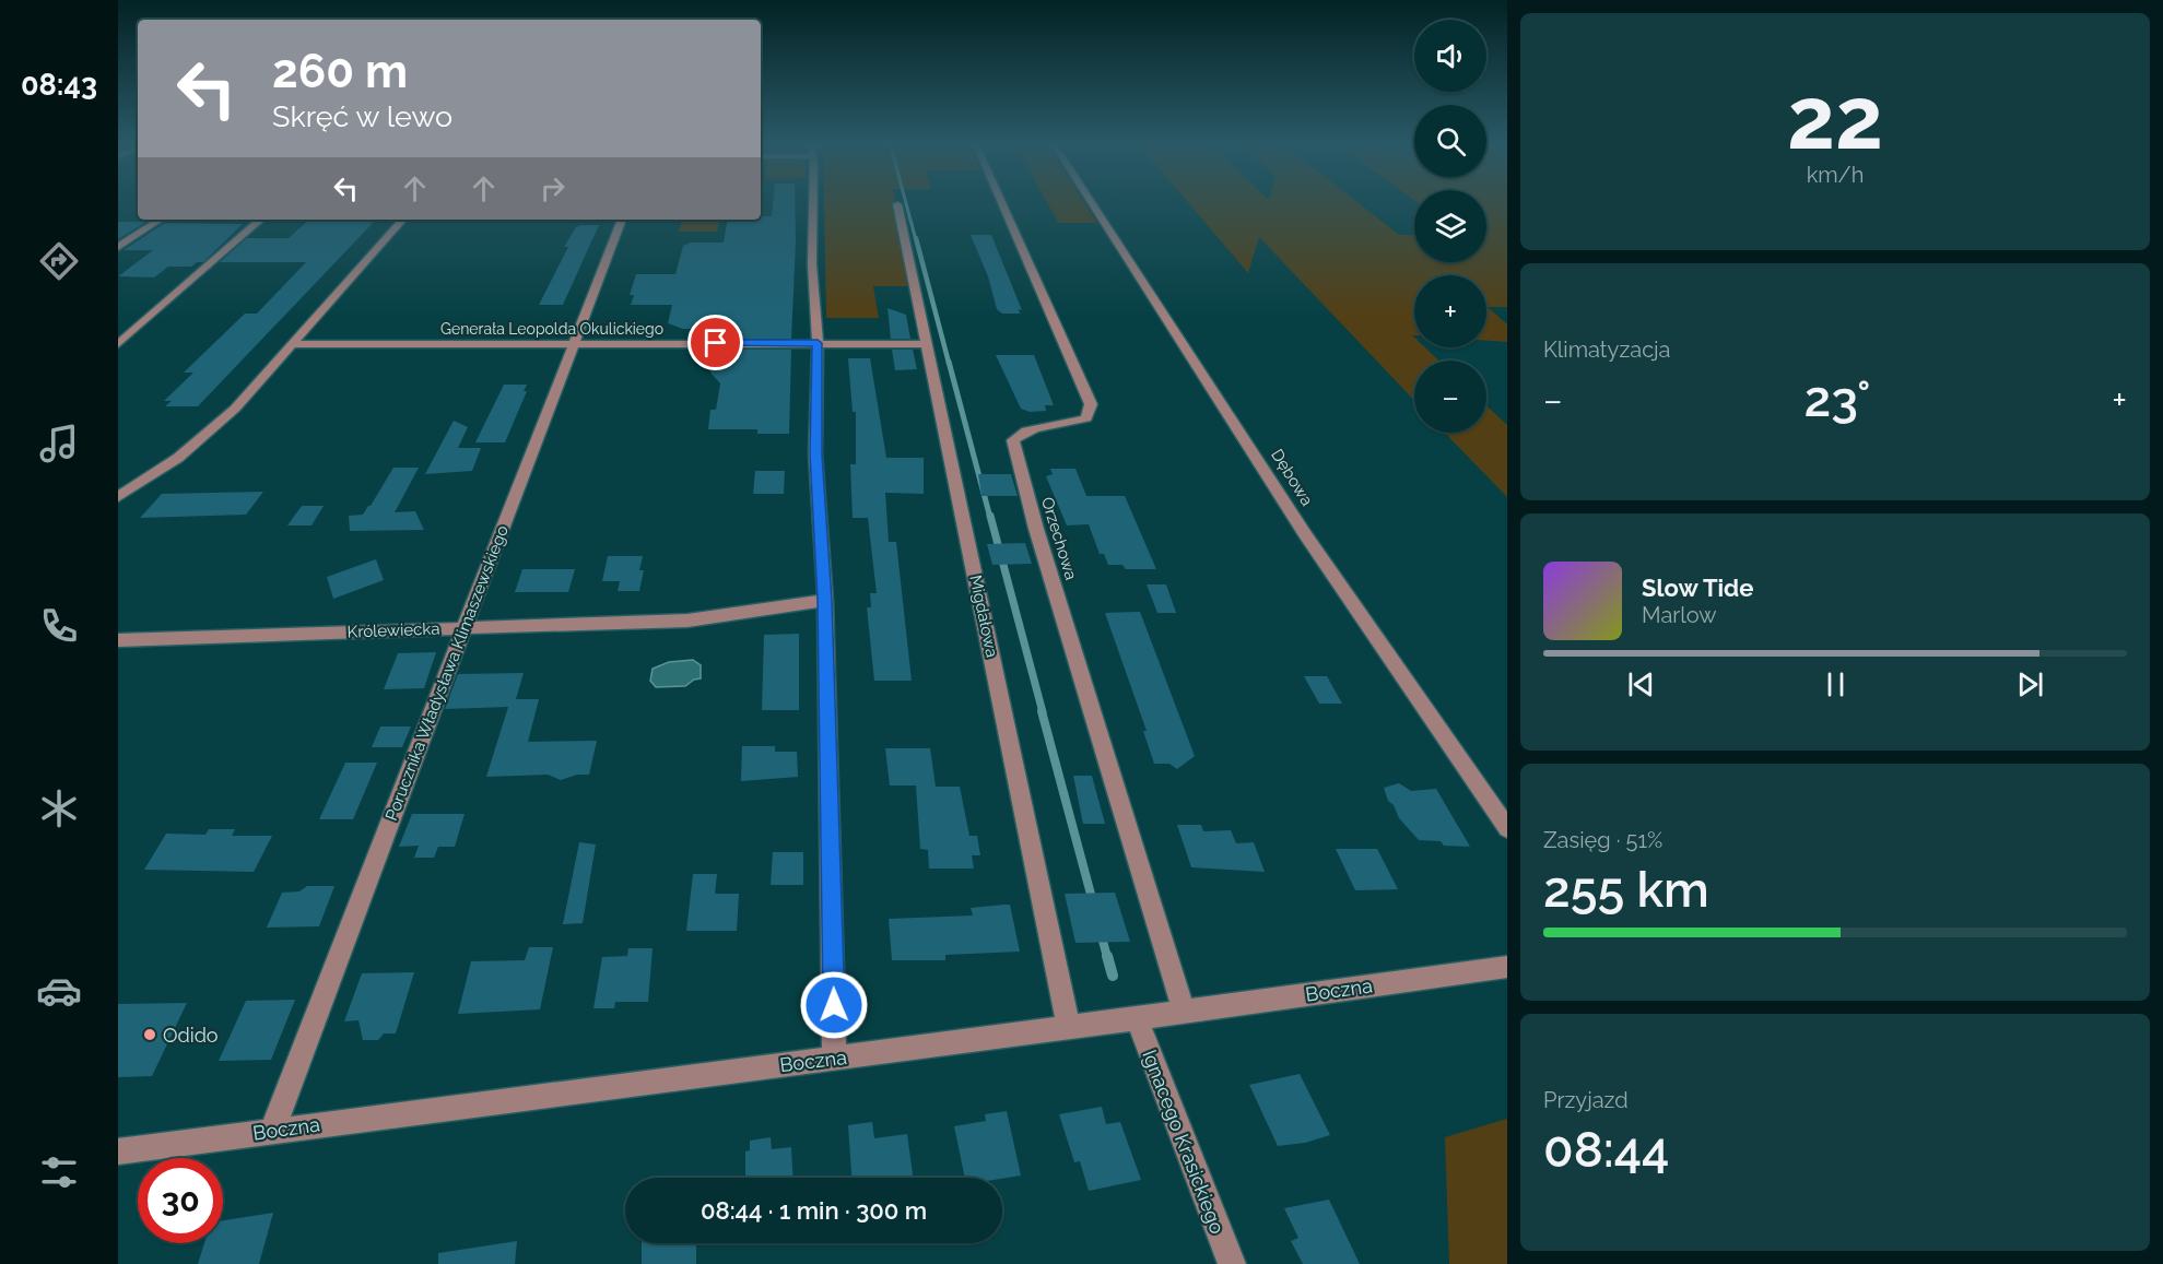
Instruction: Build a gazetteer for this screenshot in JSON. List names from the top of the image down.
{
  "streets": {
    "street": [
      "Generała Leopolda Okulickiego",
      "Dębowa",
      "Orzechowa",
      "Migdałowa",
      "Królewiecka",
      "Porucznika Władysława Klimaszewskiego",
      "Boczna",
      "Ignacego Krasickiego"
    ]
  },
  "crossings": [
    ["Generała Leopolda Okulickiego", "Migdałowa"],
    ["Generała Leopolda Okulickiego", "Porucznika Władysława Klimaszewskiego"],
    ["Orzechowa", "Boczna"],
    ["Migdałowa", "Boczna"],
    ["Królewiecka", "Porucznika Władysława Klimaszewskiego"],
    ["Porucznika Władysława Klimaszewskiego", "Boczna"],
    ["Boczna", "Ignacego Krasickiego"]
  ],
  "places": ["Odido"],
  "page": {
    "tabs": "08:43",
    "tile": [
      ["22", "km/h"],
      "Klimatyzacja",
      ["Zasięg · 51%", "255 km"],
      ["Przyjazd", "08:44"]
    ],
    "map_buttons": ["+", "−"],
    "turn": ["260 m", "Skręć w lewo"],
    "heat": ["−", "23°", "+"],
    "song": ["Slow Tide", "Marlow"],
    "limit": "30",
    "trip": "08:44 · 1 min · 300 m"
  }
}
